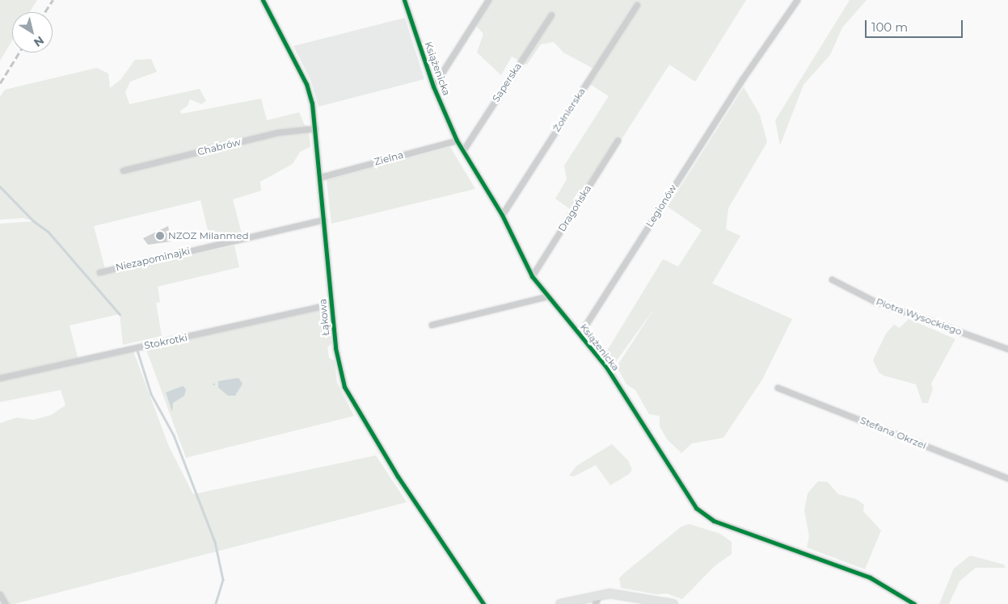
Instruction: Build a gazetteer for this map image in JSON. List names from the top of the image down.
{
  "streets": {
    "street": [
      "Książenicka",
      "Saperska",
      "Żołnierska",
      "Chabrów",
      "Zielna",
      "Legionów",
      "Dragońska",
      "Niezapominajki",
      "Piotra Wysockiego",
      "Łąkowa",
      "Stokrotki",
      "Stefana Okrzei"
    ]
  },
  "crossings": [
    ["Książenicka", "Saperska"],
    ["Książenicka", "Żołnierska"],
    ["Książenicka", "Zielna"],
    ["Książenicka", "Legionów"],
    ["Książenicka", "Dragońska"],
    ["Chabrów", "Łąkowa"],
    ["Zielna", "Łąkowa"],
    ["Niezapominajki", "Łąkowa"],
    ["Łąkowa", "Stokrotki"]
  ],
  "places": ["NZOZ Milanmed"],
  "scale_bar": "100 m",
  "north": "bottom right"
}
